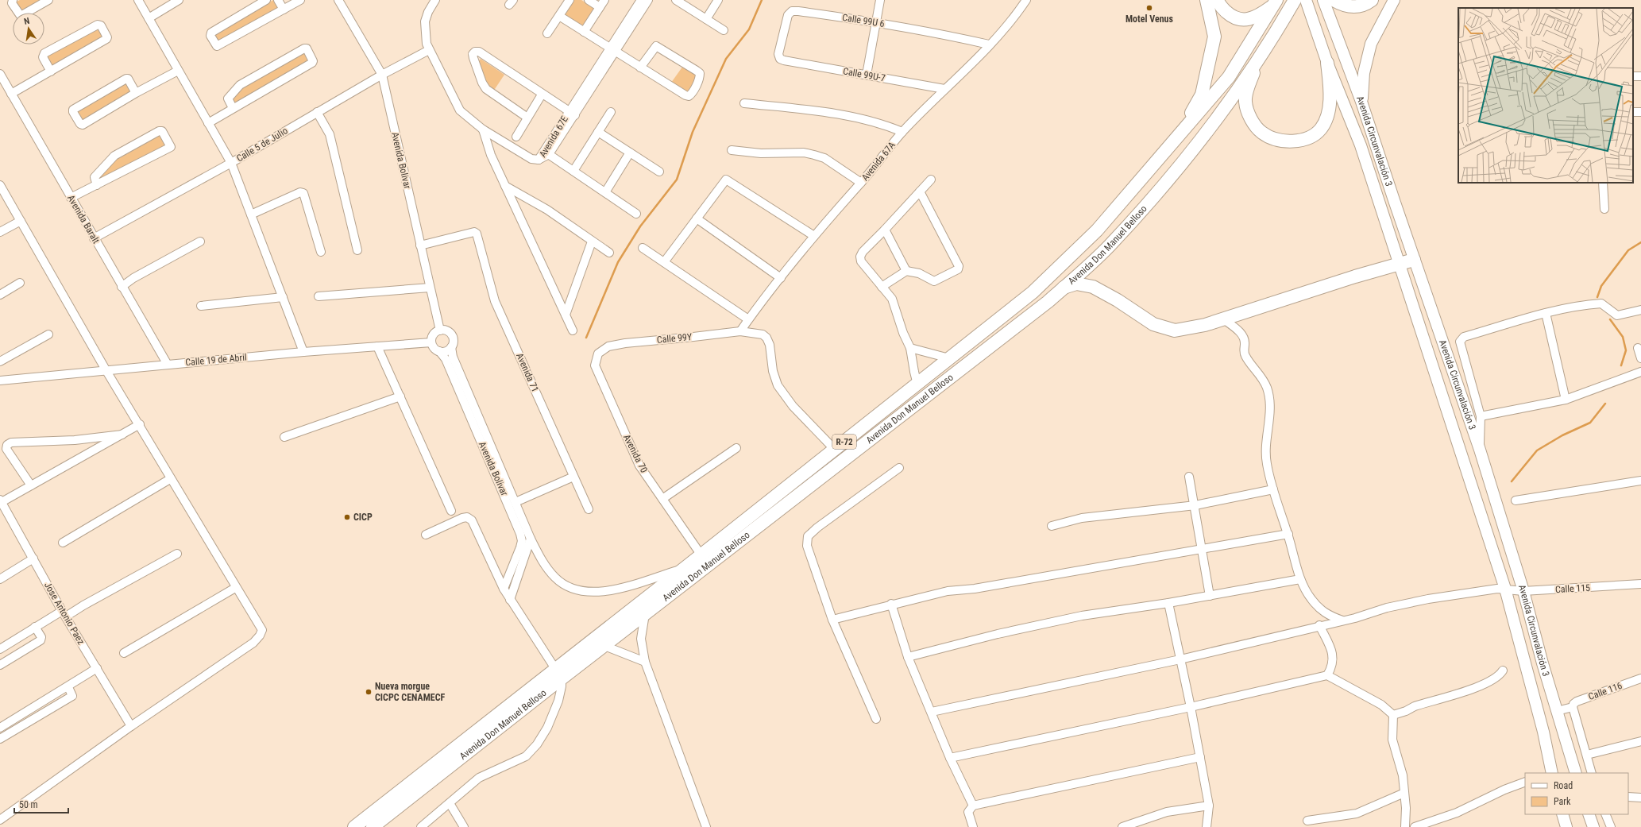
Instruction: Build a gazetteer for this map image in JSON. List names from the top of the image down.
{
  "streets": {
    "main road": ["Avenida Circunvalación 3", "Avenida Don Manuel Belloso", "R-72"],
    "street": [
      "Calle 99U 6",
      "Calle 99U-7",
      "Avenida 67E",
      "Calle 5 de Julio",
      "Avenida Bolivar",
      "Avenida 67A",
      "Avenida Baralt",
      "Calle 99Y",
      "Calle 19 de Abril",
      "Avenida 71",
      "Avenida 70",
      "Calle 115",
      "Jose Antonio Paez",
      "Calle 116"
    ]
  },
  "crossings": [
    ["Calle 99U 6", "Calle 99U-7"],
    ["Calle 99U 6", "Avenida 67A"],
    ["Calle 99U-7", "Avenida 67A"],
    ["Avenida Circunvalación 3", "Calle 115"],
    ["Calle 5 de Julio", "Avenida Bolivar"],
    ["Calle 5 de Julio", "Avenida Baralt"],
    ["Avenida Bolivar", "Calle 19 de Abril"],
    ["Avenida Bolivar", "Avenida 71"],
    ["Avenida 67A", "Calle 99Y"],
    ["Avenida Baralt", "Calle 19 de Abril"],
    ["Avenida Don Manuel Belloso", "Calle 99Y"],
    ["Avenida Don Manuel Belloso", "Avenida 70"],
    ["Calle 99Y", "Avenida 70"]
  ],
  "places": ["Motel Venus", "CICP", "Nueva morgue CICPC CENAMECF"],
  "legend": ["Road", "Park"],
  "scale_bar": "50 m",
  "north": "top"
}
